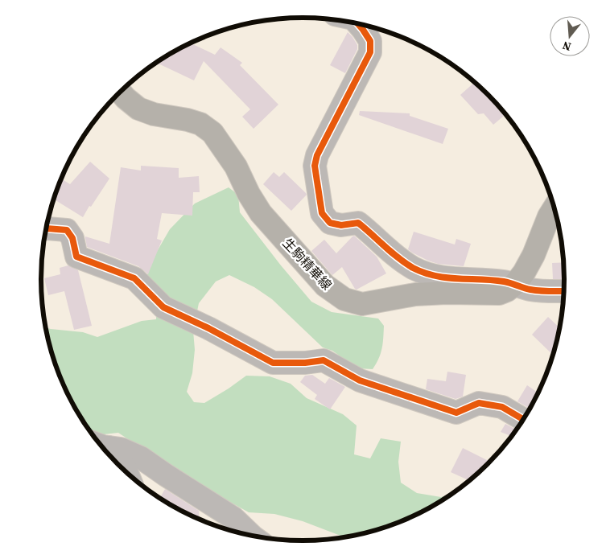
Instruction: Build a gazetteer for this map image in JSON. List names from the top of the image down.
{
  "streets": {
    "main road": ["生駒精華線"]
  },
  "north": "bottom"
}
